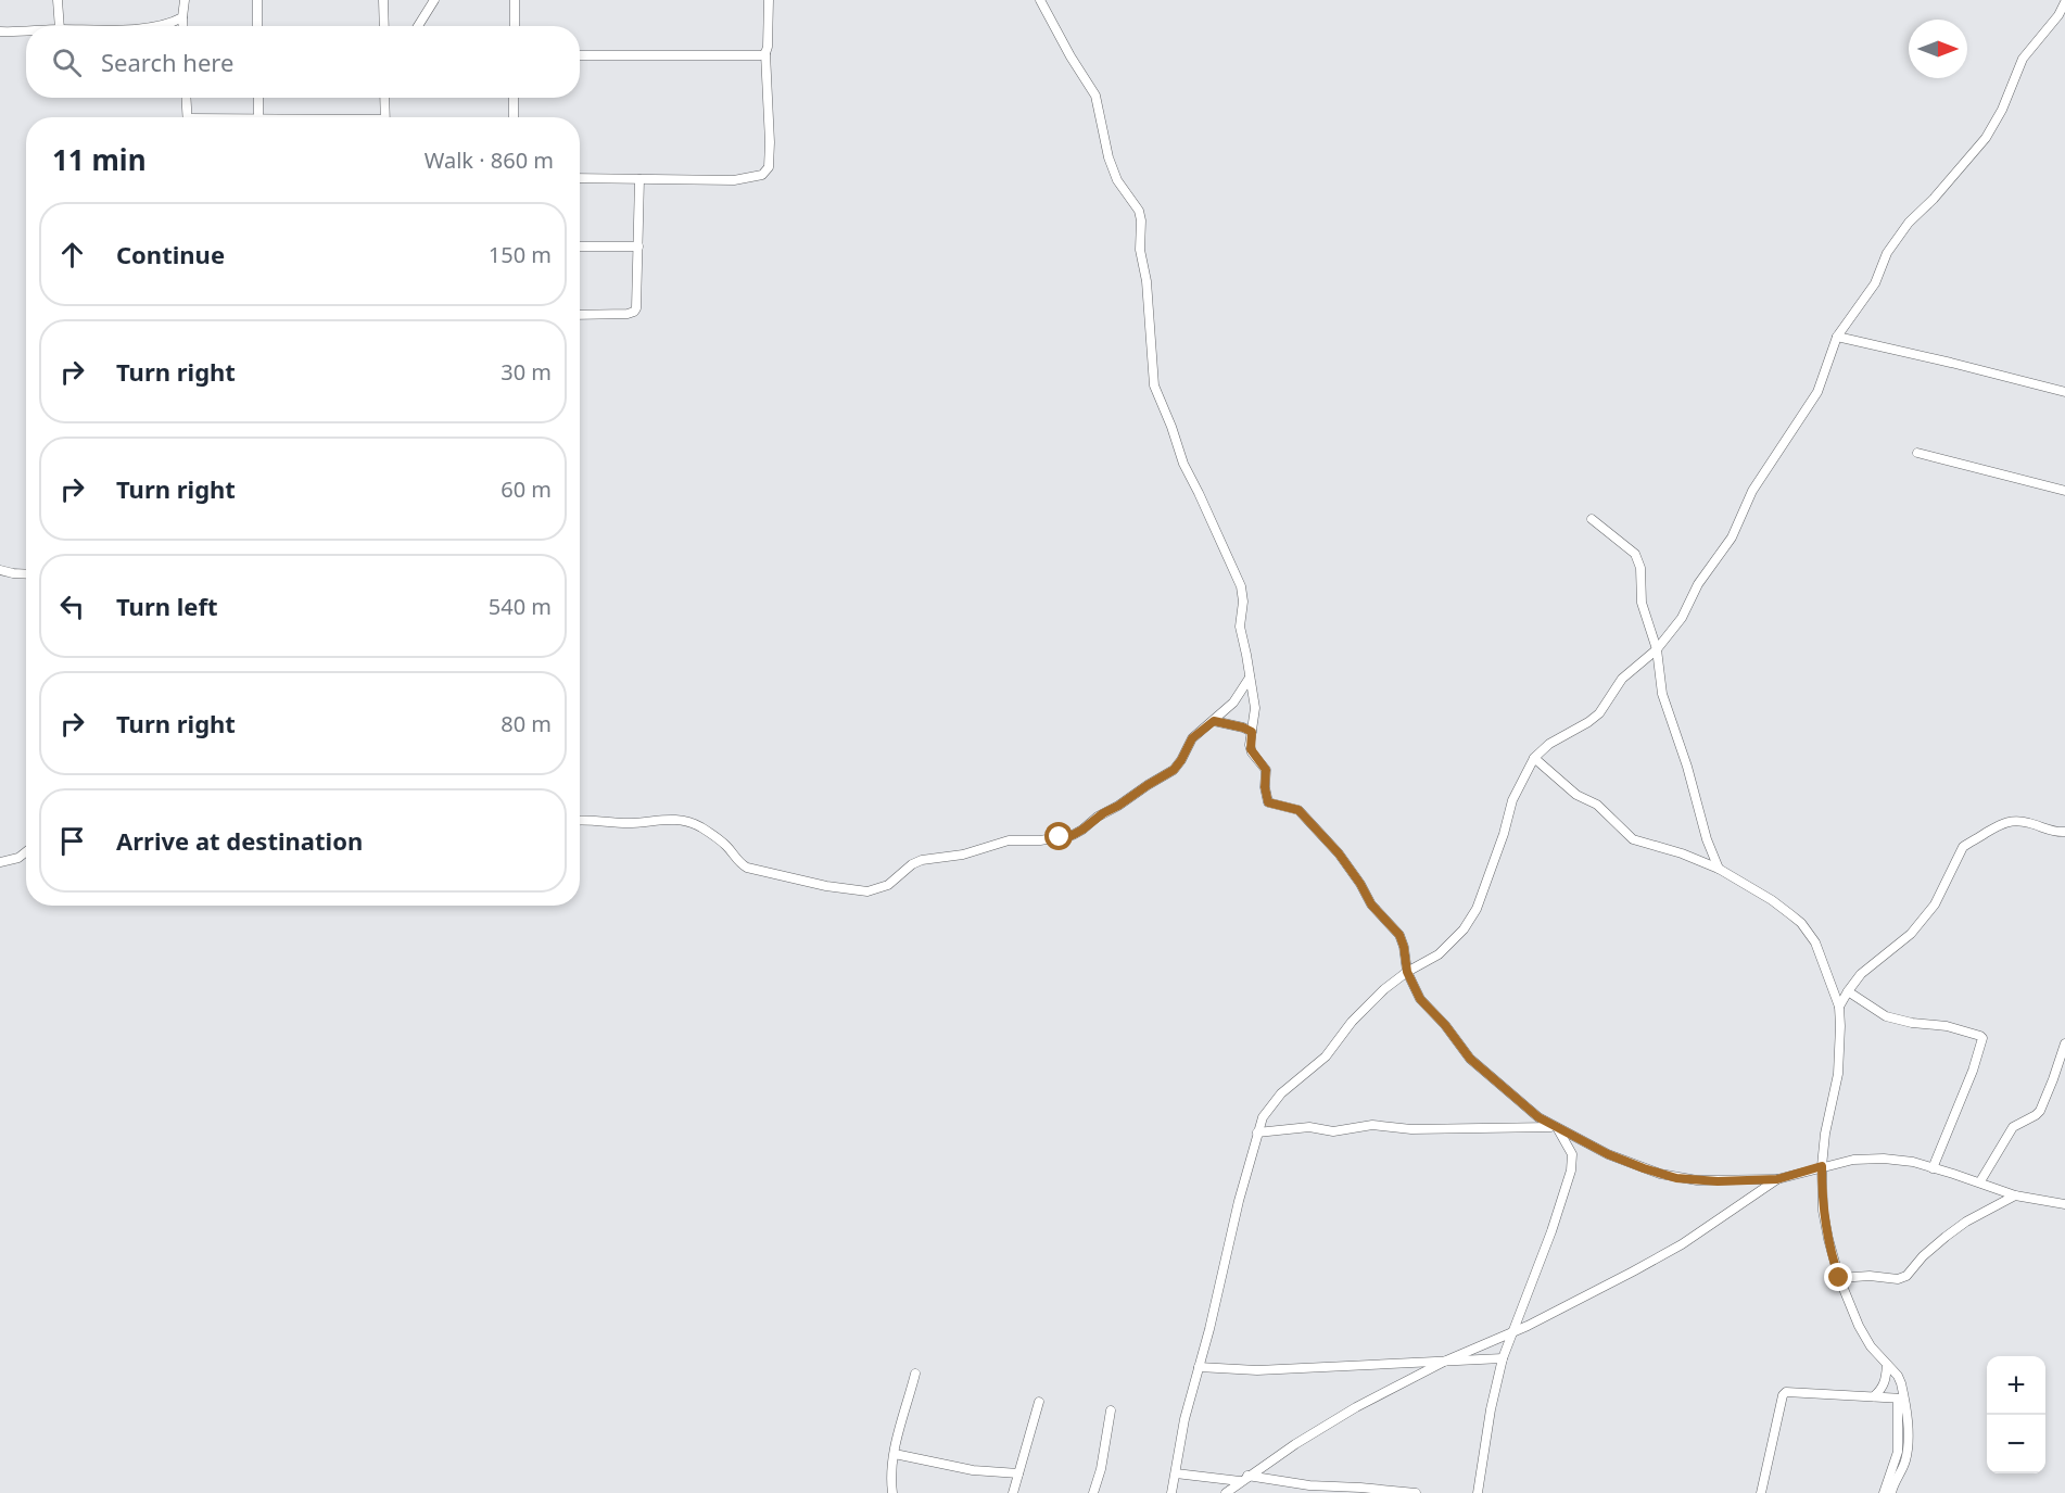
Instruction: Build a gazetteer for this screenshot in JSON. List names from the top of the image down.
{
  "north": "right",
  "page": {
    "search": "Search here",
    "heading": ["11 min", "Walk · 860 m"],
    "list": [
      ["Continue", "150 m"],
      ["Turn right", "30 m"],
      ["Turn right", "60 m"],
      ["Turn left", "540 m"],
      ["Turn right", "80 m"],
      "Arrive at destination"
    ],
    "map_buttons": ["+", "−"]
  }
}
